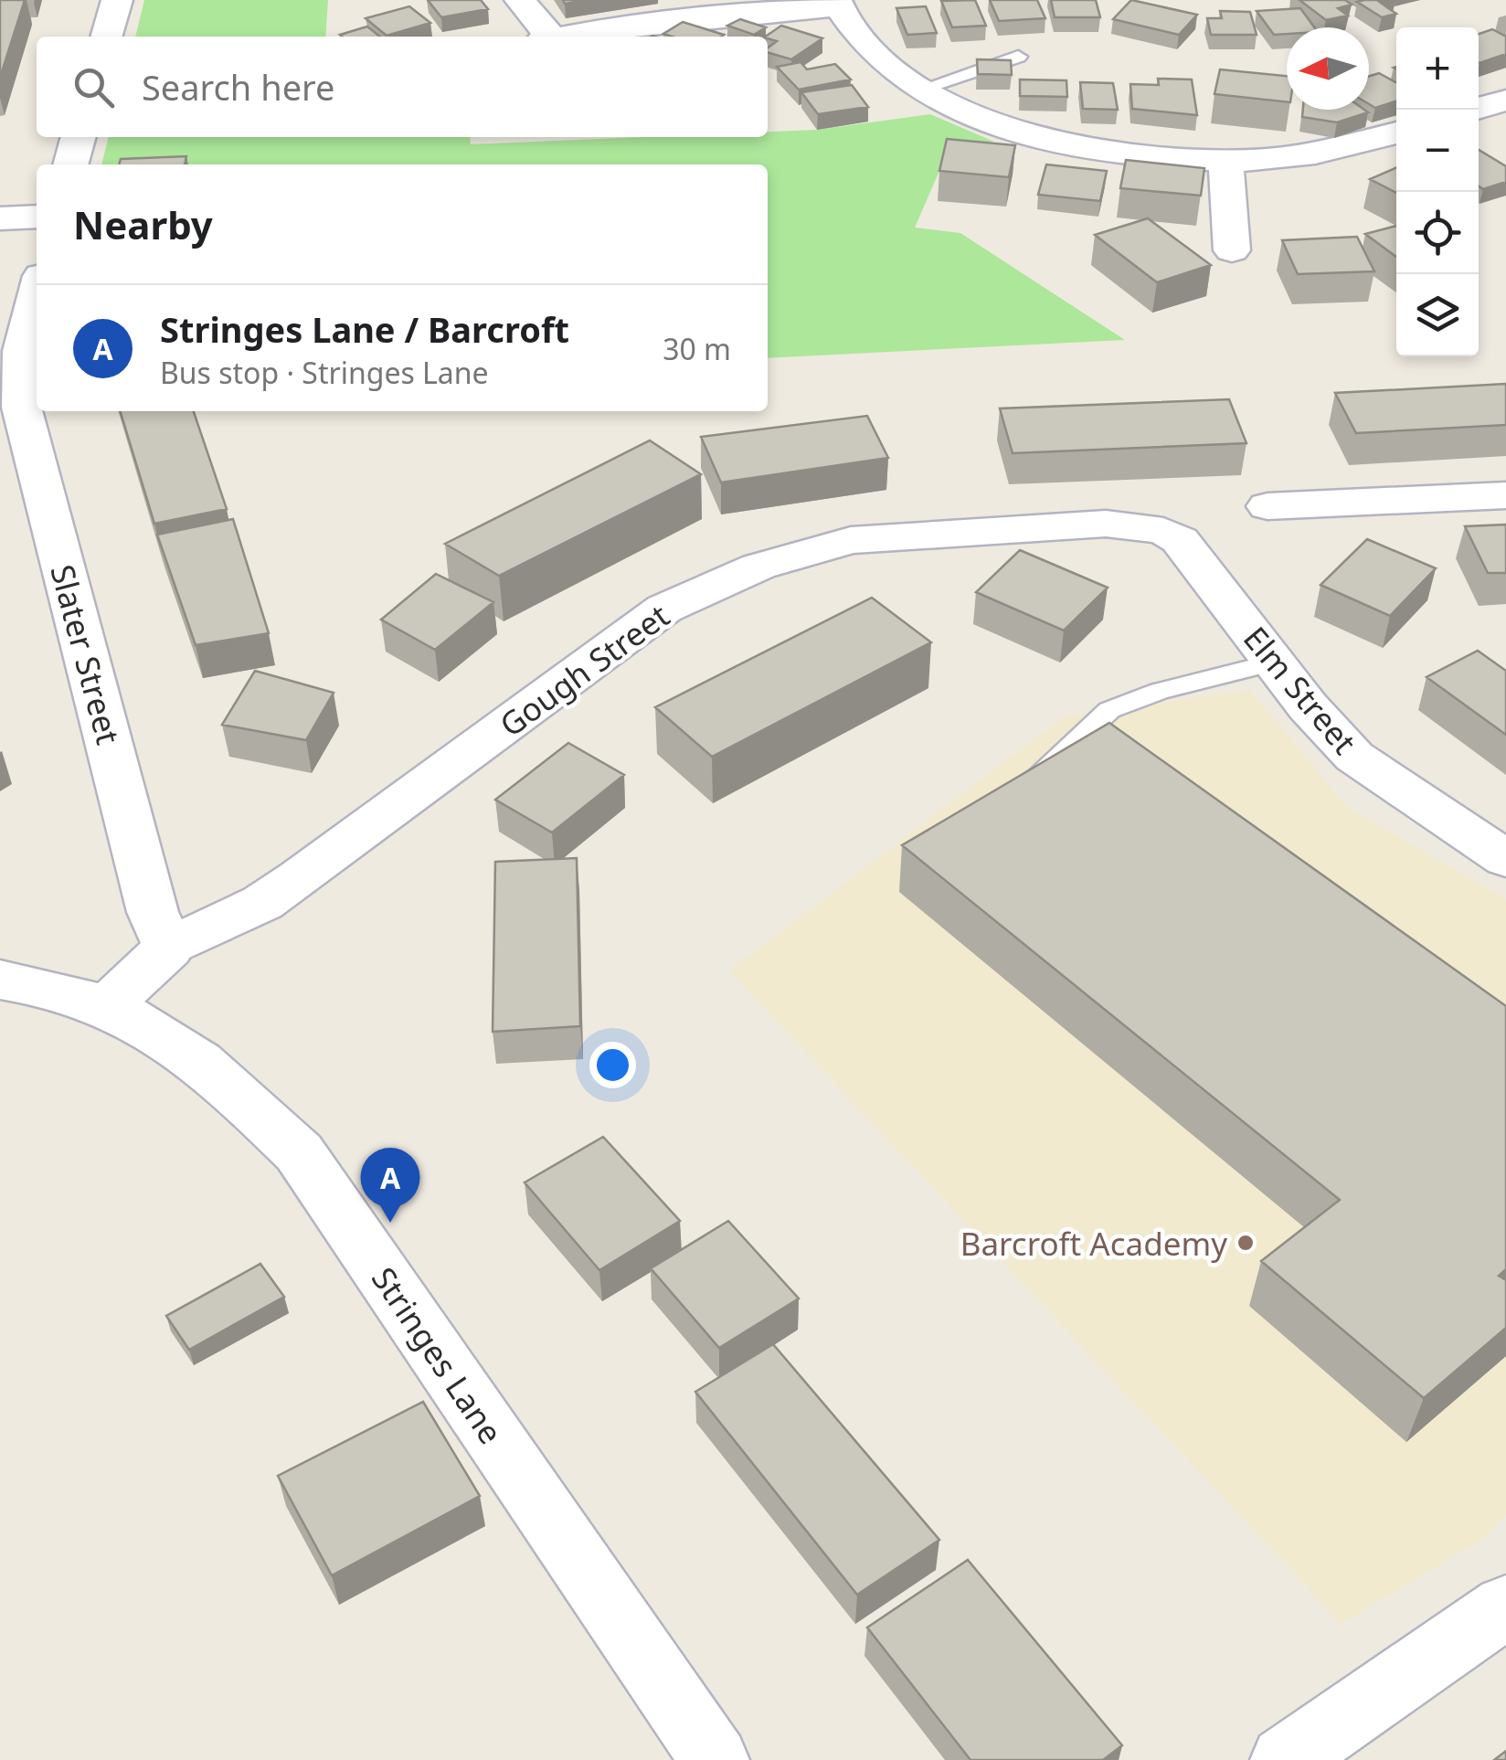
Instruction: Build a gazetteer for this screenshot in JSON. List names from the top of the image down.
{
  "streets": {
    "street": [
      "Slater Street",
      "Gough Street",
      "Elm Street",
      "Stringes Lane"
    ]
  },
  "crossings": [
    ["Slater Street", "Gough Street"],
    ["Gough Street", "Elm Street"]
  ],
  "places": ["Barcroft Academy"],
  "north": "left",
  "page": {
    "map_buttons": ["+", "−"],
    "search": "Search here",
    "heading": "Nearby",
    "list": [
      {
        "mark": "A",
        "name": "Stringes Lane / Barcroft",
        "note": "Bus stop · Stringes Lane",
        "value": "30 m"
      }
    ],
    "pins": "A"
  }
}
